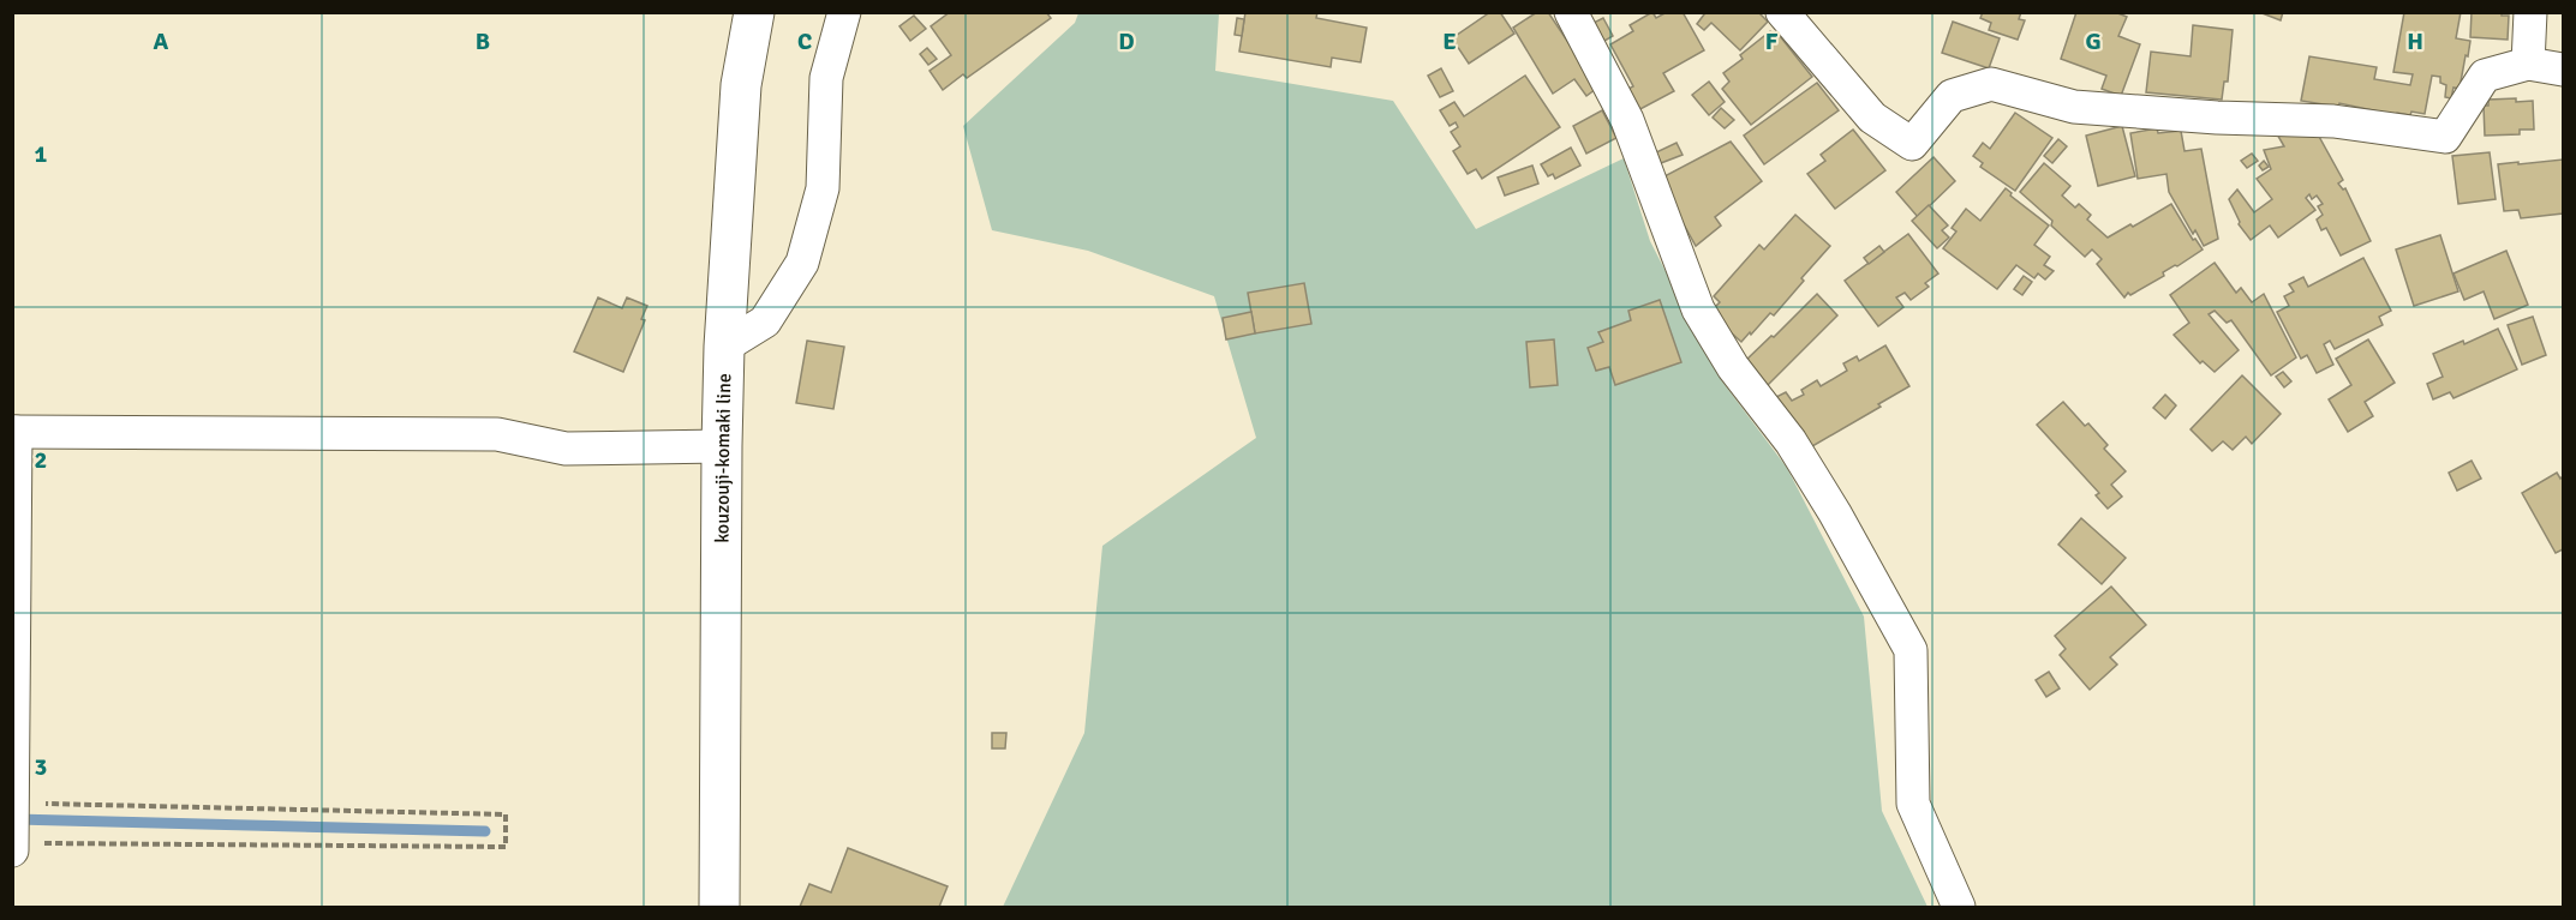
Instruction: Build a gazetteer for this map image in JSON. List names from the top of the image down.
{
  "streets": {
    "main road": ["kouzouji-komaki line"]
  },
  "grid": {
    "columns": [
      "A",
      "B",
      "C",
      "D",
      "E",
      "F",
      "G",
      "H"
    ],
    "rows": ["1", "2", "3"]
  }
}
